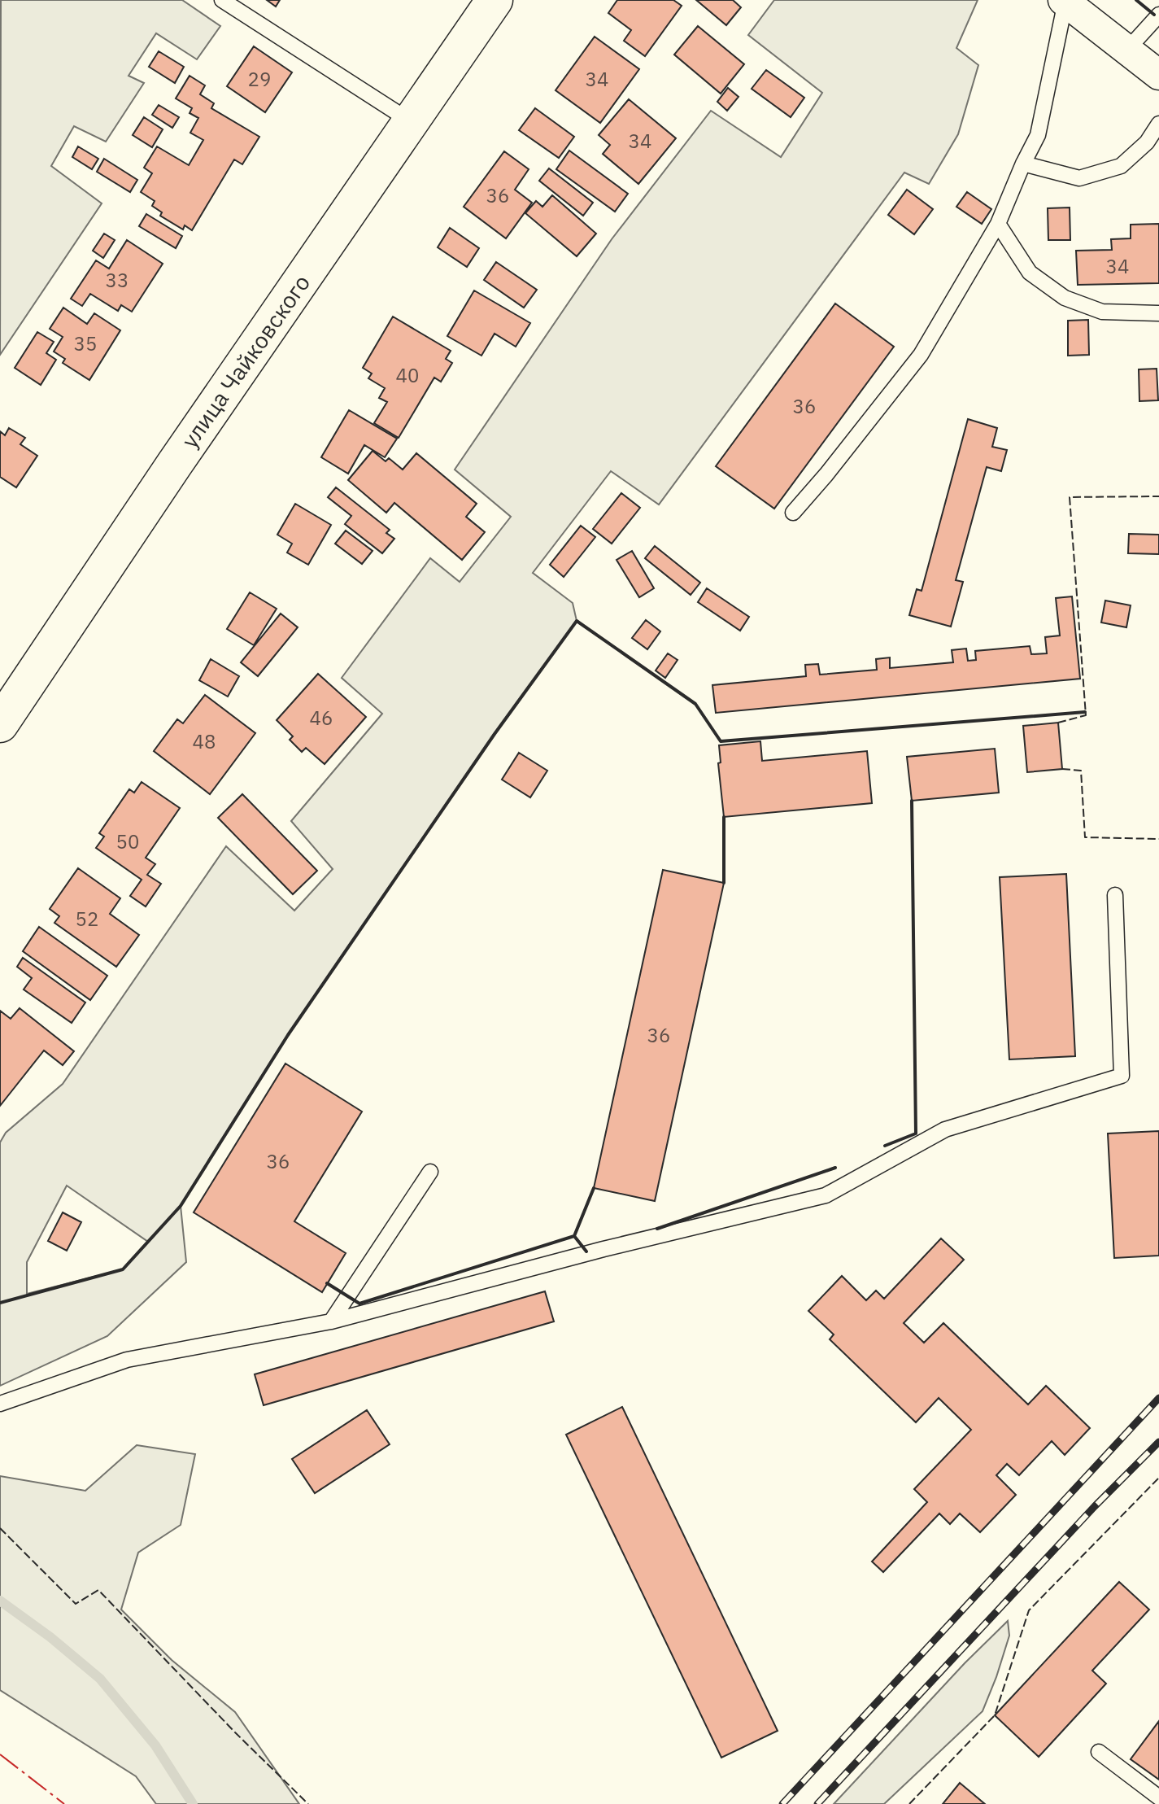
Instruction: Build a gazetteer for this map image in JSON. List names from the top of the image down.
{
  "streets": {
    "main road": ["улица Чайковского"]
  },
  "house_numbers": [
    "29",
    "34",
    "34",
    "36",
    "34",
    "33",
    "35",
    "40",
    "36",
    "46",
    "48",
    "50",
    "52",
    "36",
    "36"
  ]
}
